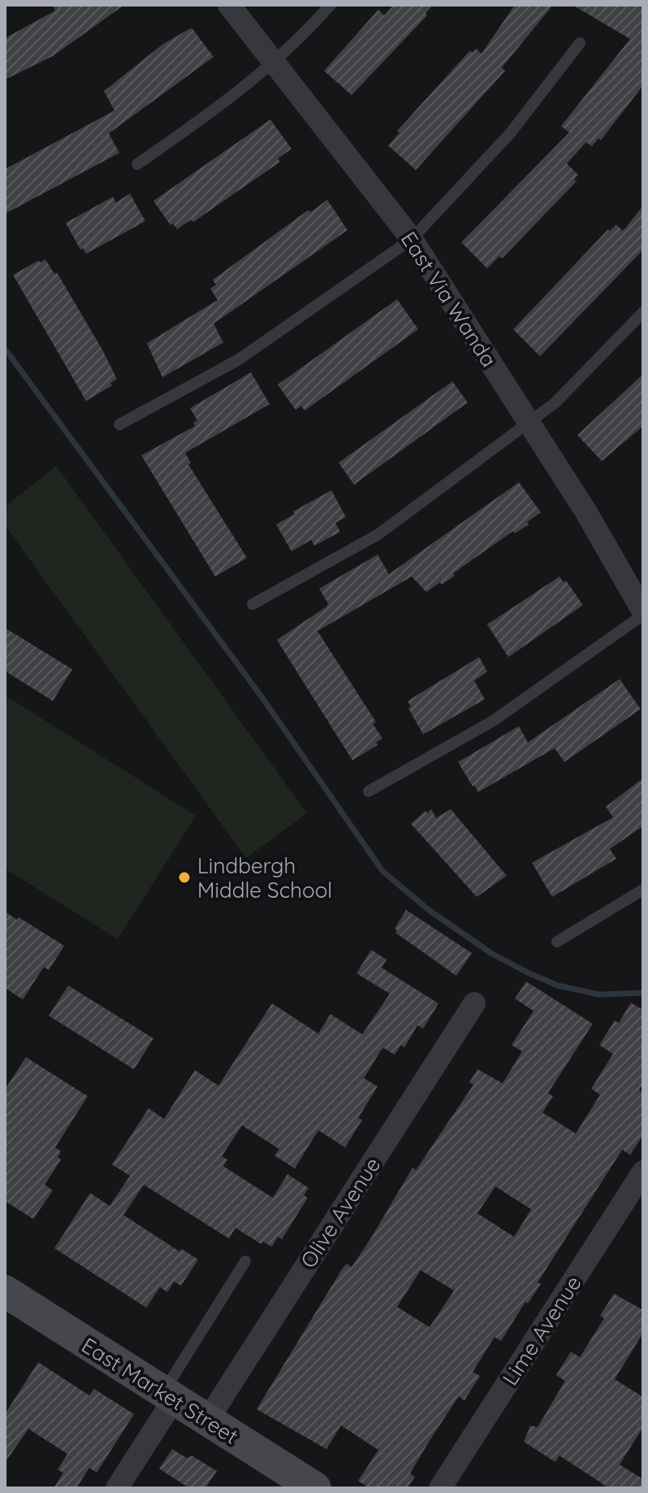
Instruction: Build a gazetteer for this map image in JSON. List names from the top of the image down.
{
  "streets": {
    "street": [
      "East Via Wanda",
      "Olive Avenue",
      "Lime Avenue",
      "East Market Street"
    ]
  },
  "crossings": [
    ["Olive Avenue", "East Market Street"]
  ],
  "places": ["Lindbergh Middle School"]
}
